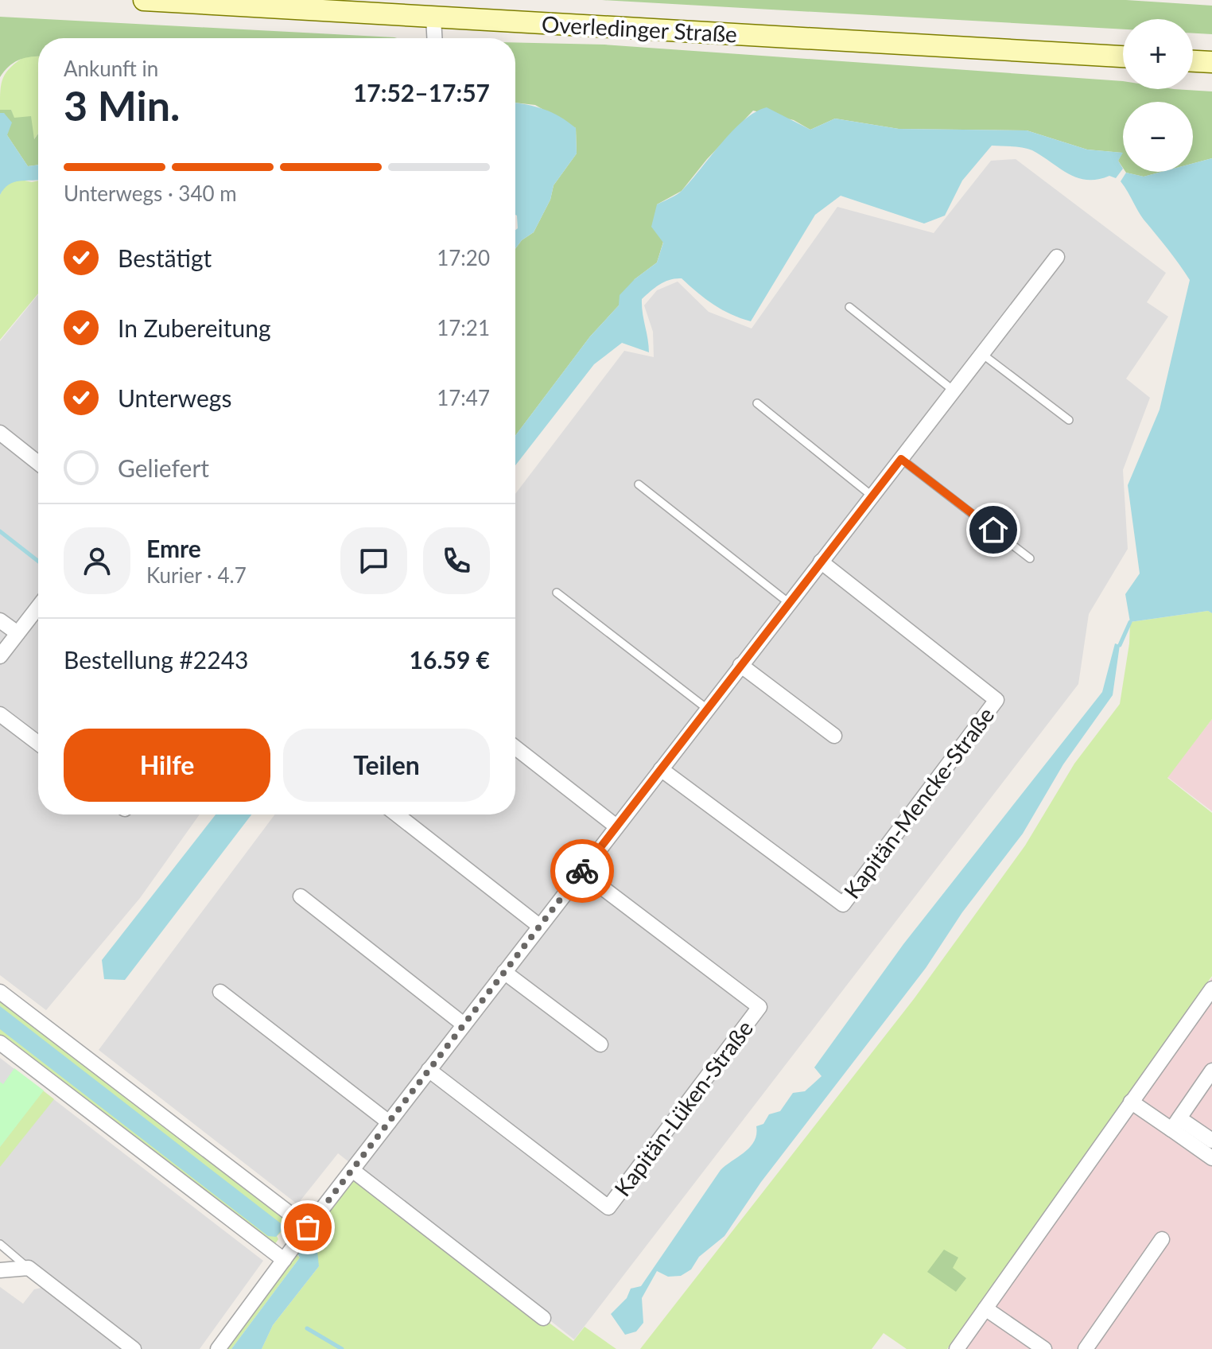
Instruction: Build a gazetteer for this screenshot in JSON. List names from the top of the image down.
{
  "streets": {
    "street": ["Overledinger Straße", "Kapitän-Mencke-Straße", "Kapitän-Lüken-Straße"]
  },
  "page": {
    "map_buttons": ["+", "−"],
    "heading": ["3 Min.", "Ankunft in", "17:52–17:57"],
    "panel": [
      "Emre",
      "Kurier · 4.7",
      "Bestellung #2243",
      "16.59 €"
    ],
    "bar": "Unterwegs · 340 m",
    "list": [
      ["Bestätigt", "17:20"],
      ["In Zubereitung", "17:21"],
      ["Unterwegs", "17:47"],
      "Geliefert"
    ],
    "buttons": ["Hilfe", "Teilen"]
  }
}
